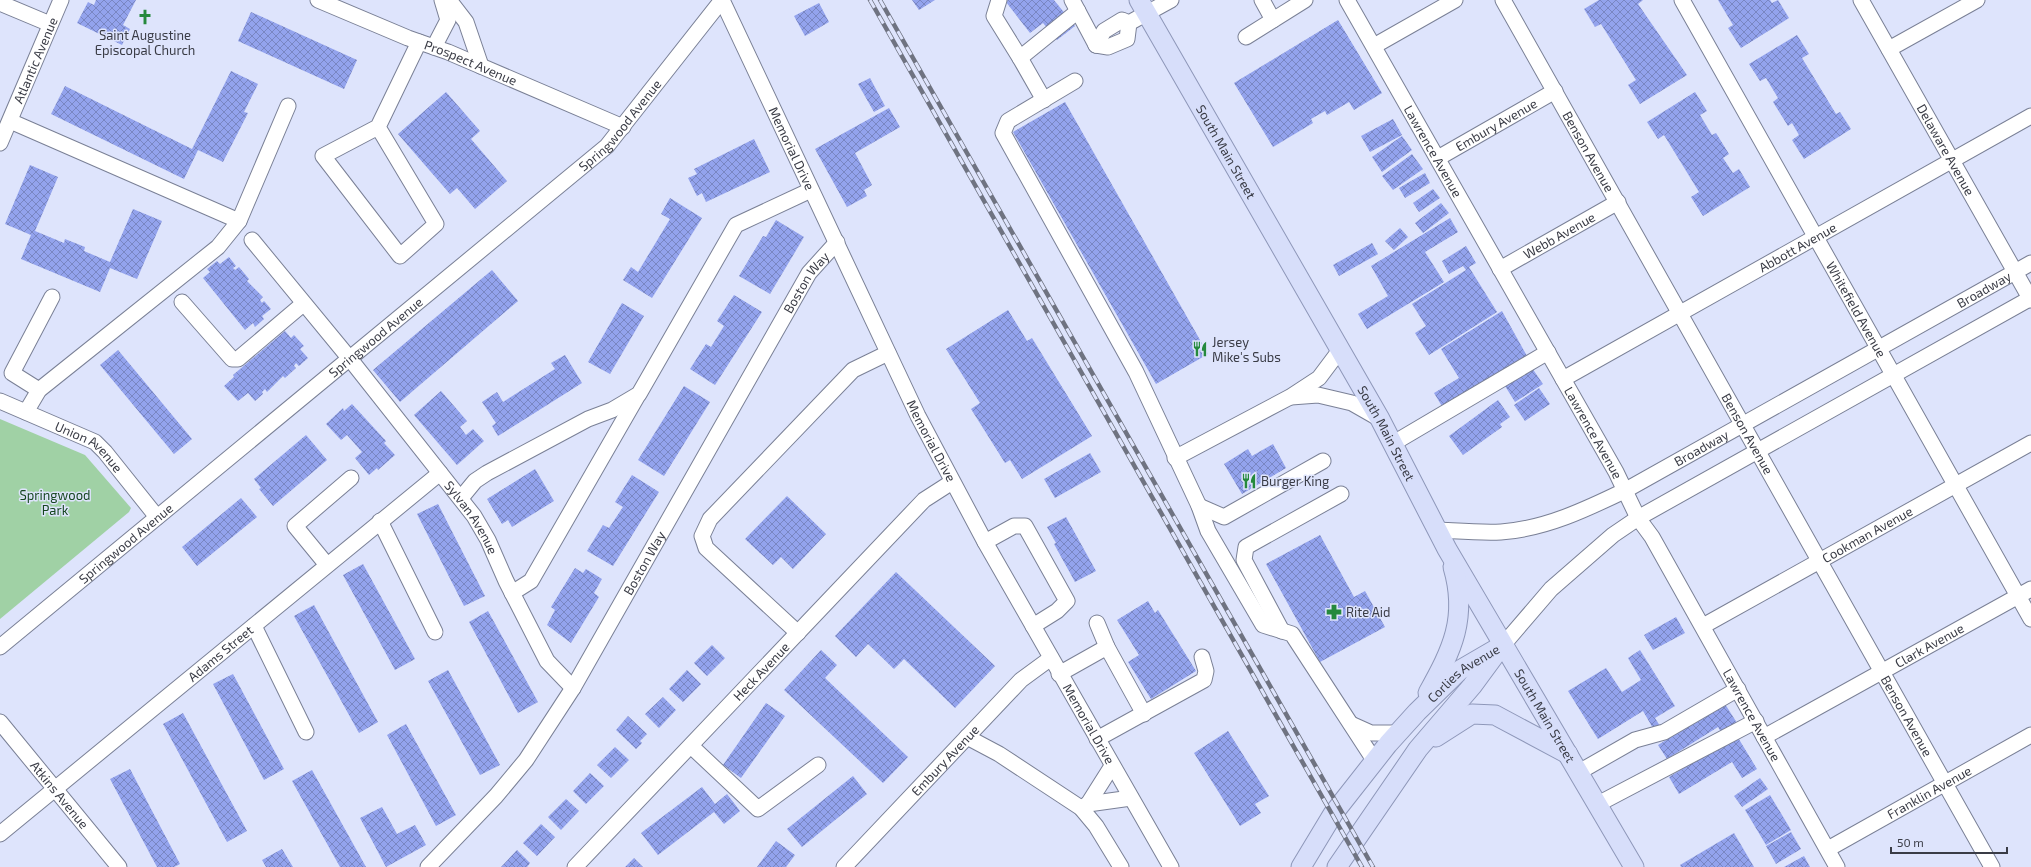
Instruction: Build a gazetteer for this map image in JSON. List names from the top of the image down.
{
  "streets": {
    "main road": ["South Main Street", "Corlies Avenue"],
    "street": [
      "Atlantic Avenue",
      "Prospect Avenue",
      "Embury Avenue",
      "Springwood Avenue",
      "Memorial Drive",
      "Delaware Avenue",
      "Lawrence Avenue",
      "Benson Avenue",
      "Webb Avenue",
      "Abbott Avenue",
      "Boston Way",
      "Broadway",
      "Whitefield Avenue",
      "Union Avenue",
      "Sylvan Avenue",
      "Cookman Avenue",
      "Clark Avenue",
      "Adams Street",
      "Heck Avenue",
      "Franklin Avenue",
      "Atkins Avenue"
    ]
  },
  "crossings": [
    ["Prospect Avenue", "Springwood Avenue"],
    ["Embury Avenue", "Memorial Drive"],
    ["Embury Avenue", "Lawrence Avenue"],
    ["Embury Avenue", "Benson Avenue"],
    ["Springwood Avenue", "Memorial Drive"],
    ["Springwood Avenue", "Union Avenue"],
    ["Springwood Avenue", "Sylvan Avenue"],
    ["Memorial Drive", "Boston Way"],
    ["Memorial Drive", "Heck Avenue"],
    ["Delaware Avenue", "Abbott Avenue"],
    ["Delaware Avenue", "Broadway"],
    ["Lawrence Avenue", "Webb Avenue"],
    ["Lawrence Avenue", "Abbott Avenue"],
    ["Lawrence Avenue", "Broadway"],
    ["Lawrence Avenue", "Cookman Avenue"],
    ["Lawrence Avenue", "Clark Avenue"],
    ["Lawrence Avenue", "Franklin Avenue"],
    ["Benson Avenue", "Webb Avenue"],
    ["Benson Avenue", "Abbott Avenue"],
    ["Benson Avenue", "Broadway"],
    ["Benson Avenue", "Cookman Avenue"],
    ["Benson Avenue", "Clark Avenue"],
    ["Benson Avenue", "Franklin Avenue"],
    ["South Main Street", "Broadway"],
    ["South Main Street", "Corlies Avenue"],
    ["Abbott Avenue", "Whitefield Avenue"],
    ["Boston Way", "Sylvan Avenue"],
    ["Broadway", "Whitefield Avenue"],
    ["Whitefield Avenue", "Cookman Avenue"],
    ["Whitefield Avenue", "Clark Avenue"],
    ["Sylvan Avenue", "Adams Street"],
    ["Adams Street", "Atkins Avenue"]
  ],
  "parks": ["Springwood Park"],
  "places": {
    "church": ["Saint Augustine Episcopal Church"],
    "restaurant": ["Jersey Mike's Subs", "Burger King"],
    "pharmacy": ["Rite Aid"]
  },
  "scale_bar": "50 m"
}
